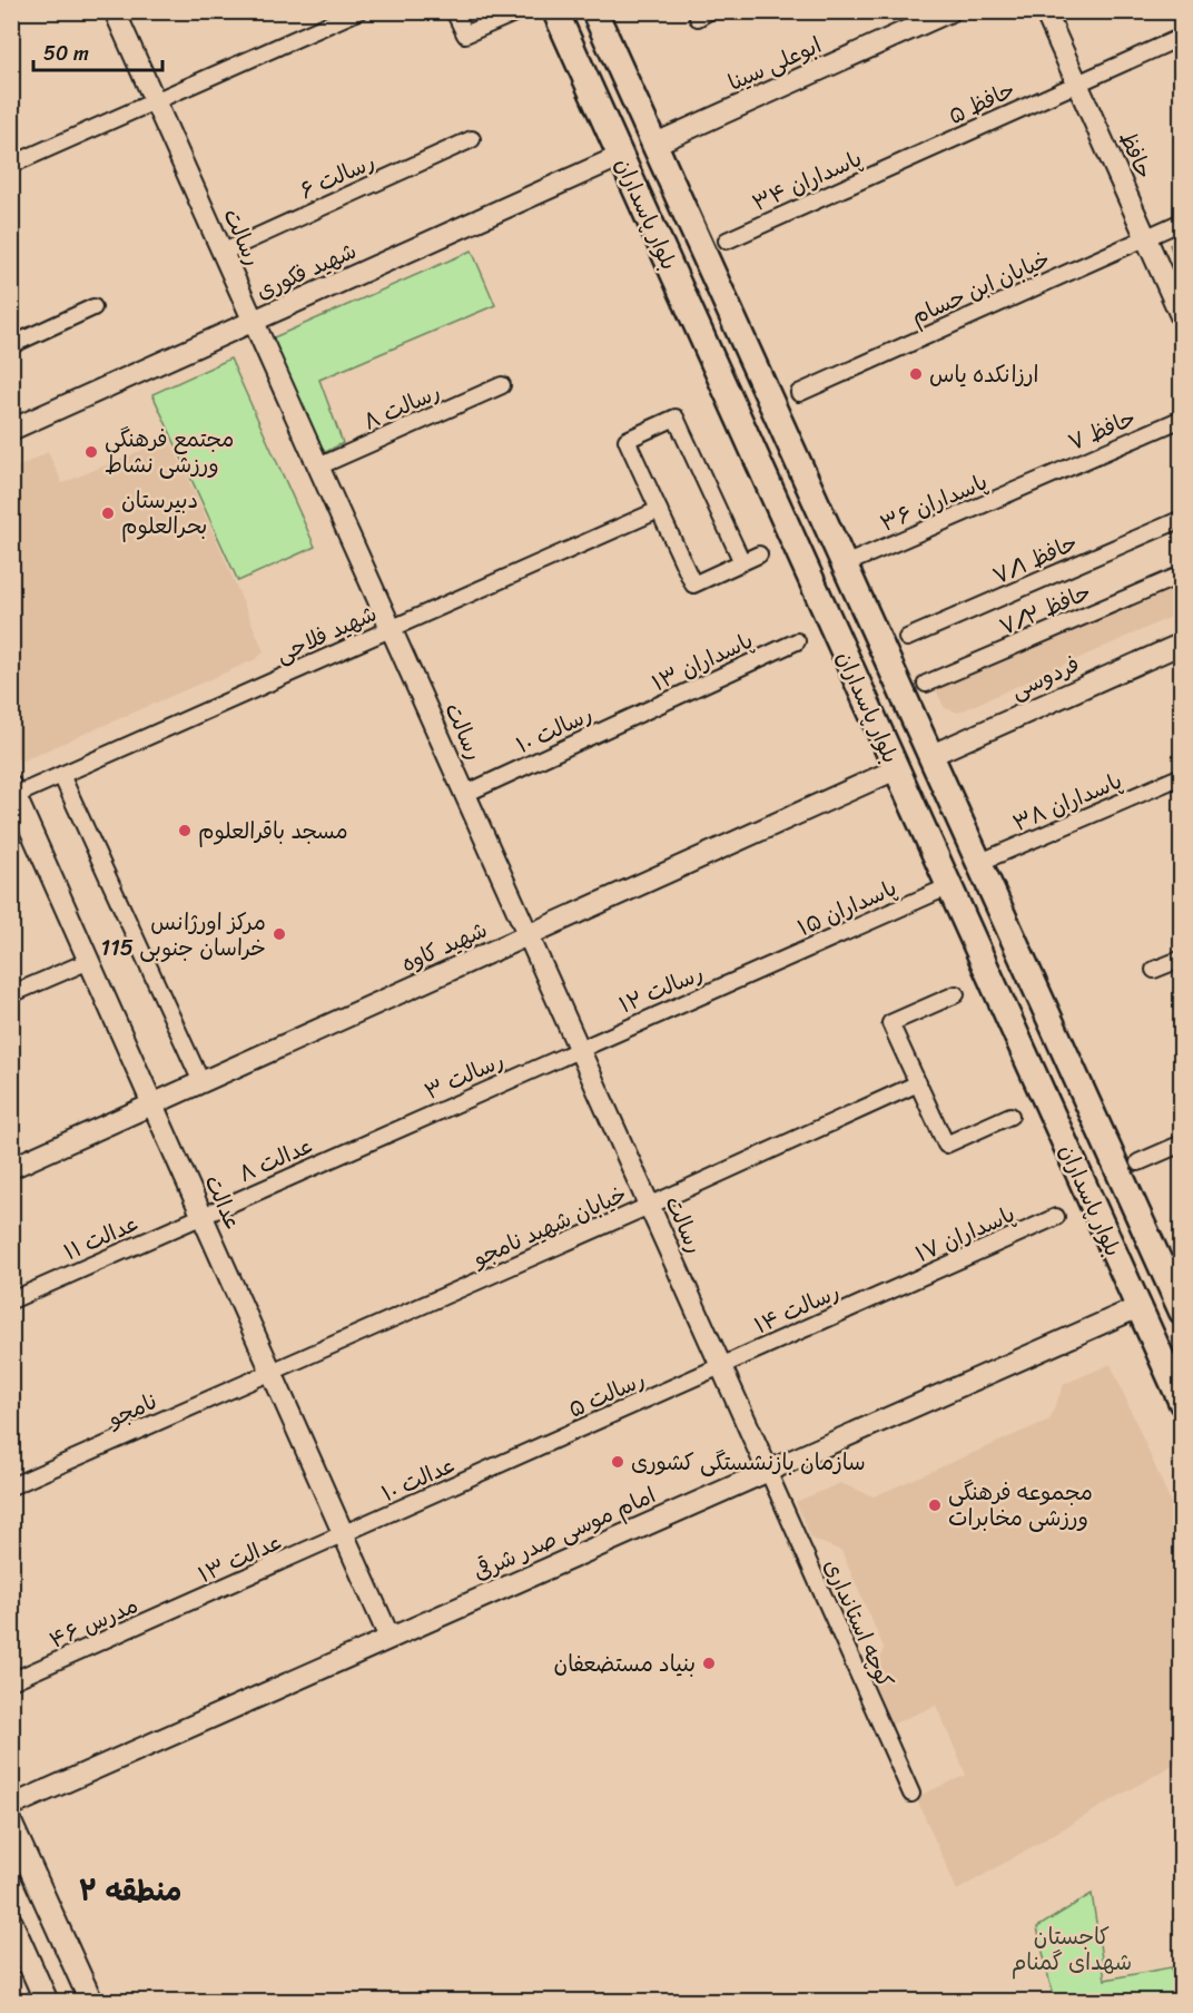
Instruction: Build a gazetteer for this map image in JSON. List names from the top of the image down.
{
  "streets": {
    "main road": ["بلوار پاسداران"],
    "street": [
      "ابوعلی سینا",
      "حافظ ۵",
      "حافظ",
      "رسالت ۶",
      "پاسداران ۳۴",
      "رسالت",
      "شهید فکوری",
      "خیابان ابن حسام",
      "رسالت ۸",
      "حافظ ۷",
      "پاسداران ۳۶",
      "حافظ ۷/۱",
      "حافظ ۷/۲",
      "شهید فلاحی",
      "پاسداران ۱۳",
      "فردوسی",
      "رسالت ۱۰",
      "پاسداران ۳۸",
      "پاسداران ۱۵",
      "شهید کاوه",
      "رسالت ۱۲",
      "رسالت ۳",
      "عدالت ۸",
      "عدالت",
      "خیابان شهید نامجو",
      "پاسداران ۱۷",
      "عدالت ۱۱",
      "رسالت ۱۴",
      "رسالت ۵",
      "نامجو",
      "عدالت ۱۰",
      "امام موسی صدر شرقی",
      "عدالت ۱۳",
      "مدرس ۴۶",
      "کوچه استانداری"
    ]
  },
  "crossings": [
    ["ابوعلی سینا", "بلوار پاسداران"],
    ["حافظ ۵", "حافظ"],
    ["حافظ ۵", "پاسداران ۳۴"],
    ["حافظ", "خیابان ابن حسام"],
    ["رسالت ۶", "رسالت"],
    ["بلوار پاسداران", "شهید فکوری"],
    ["بلوار پاسداران", "پاسداران ۳۶"],
    ["بلوار پاسداران", "فردوسی"],
    ["بلوار پاسداران", "پاسداران ۳۸"],
    ["بلوار پاسداران", "پاسداران ۱۵"],
    ["بلوار پاسداران", "شهید کاوه"],
    ["بلوار پاسداران", "امام موسی صدر شرقی"],
    ["رسالت", "شهید فکوری"],
    ["رسالت", "رسالت ۸"],
    ["رسالت", "شهید فلاحی"],
    ["رسالت", "رسالت ۱۰"],
    ["رسالت", "شهید کاوه"],
    ["رسالت", "رسالت ۱۲"],
    ["رسالت", "رسالت ۳"],
    ["رسالت", "خیابان شهید نامجو"],
    ["رسالت", "رسالت ۱۴"],
    ["رسالت", "رسالت ۵"],
    ["رسالت", "امام موسی صدر شرقی"],
    ["رسالت", "کوچه استانداری"],
    ["حافظ ۷", "پاسداران ۳۶"],
    ["شهید فلاحی", "عدالت"],
    ["پاسداران ۱۳", "رسالت ۱۰"],
    ["پاسداران ۱۵", "رسالت ۱۲"],
    ["شهید کاوه", "عدالت"],
    ["رسالت ۱۲", "رسالت ۳"],
    ["رسالت ۳", "عدالت ۸"],
    ["عدالت ۸", "عدالت"],
    ["عدالت ۸", "عدالت ۱۱"],
    ["عدالت", "خیابان شهید نامجو"],
    ["عدالت", "عدالت ۱۱"],
    ["عدالت", "نامجو"],
    ["عدالت", "عدالت ۱۰"],
    ["عدالت", "امام موسی صدر شرقی"],
    ["عدالت", "عدالت ۱۳"],
    ["خیابان شهید نامجو", "نامجو"],
    ["پاسداران ۱۷", "رسالت ۱۴"],
    ["رسالت ۱۴", "رسالت ۵"],
    ["رسالت ۵", "عدالت ۱۰"],
    ["عدالت ۱۰", "عدالت ۱۳"],
    ["امام موسی صدر شرقی", "کوچه استانداری"],
    ["عدالت ۱۳", "مدرس ۴۶"]
  ],
  "districts": ["منطقه ۲"],
  "parks": ["کاجستان شهدای گمنام"],
  "places": [
    "ارزانکده یاس",
    "مجتمع فرهنگی ورزشی نشاط",
    "دبیرستان بحرالعلوم",
    "مسجد باقرالعلوم",
    "مرکز اورژانس 115 خراسان جنوبی",
    "سازمان بازنشستگی کشوری",
    "مجموعه فرهنگی ورزشی مخابرات",
    "بنیاد مستضعفان"
  ],
  "scale_bar": "50 m"
}
